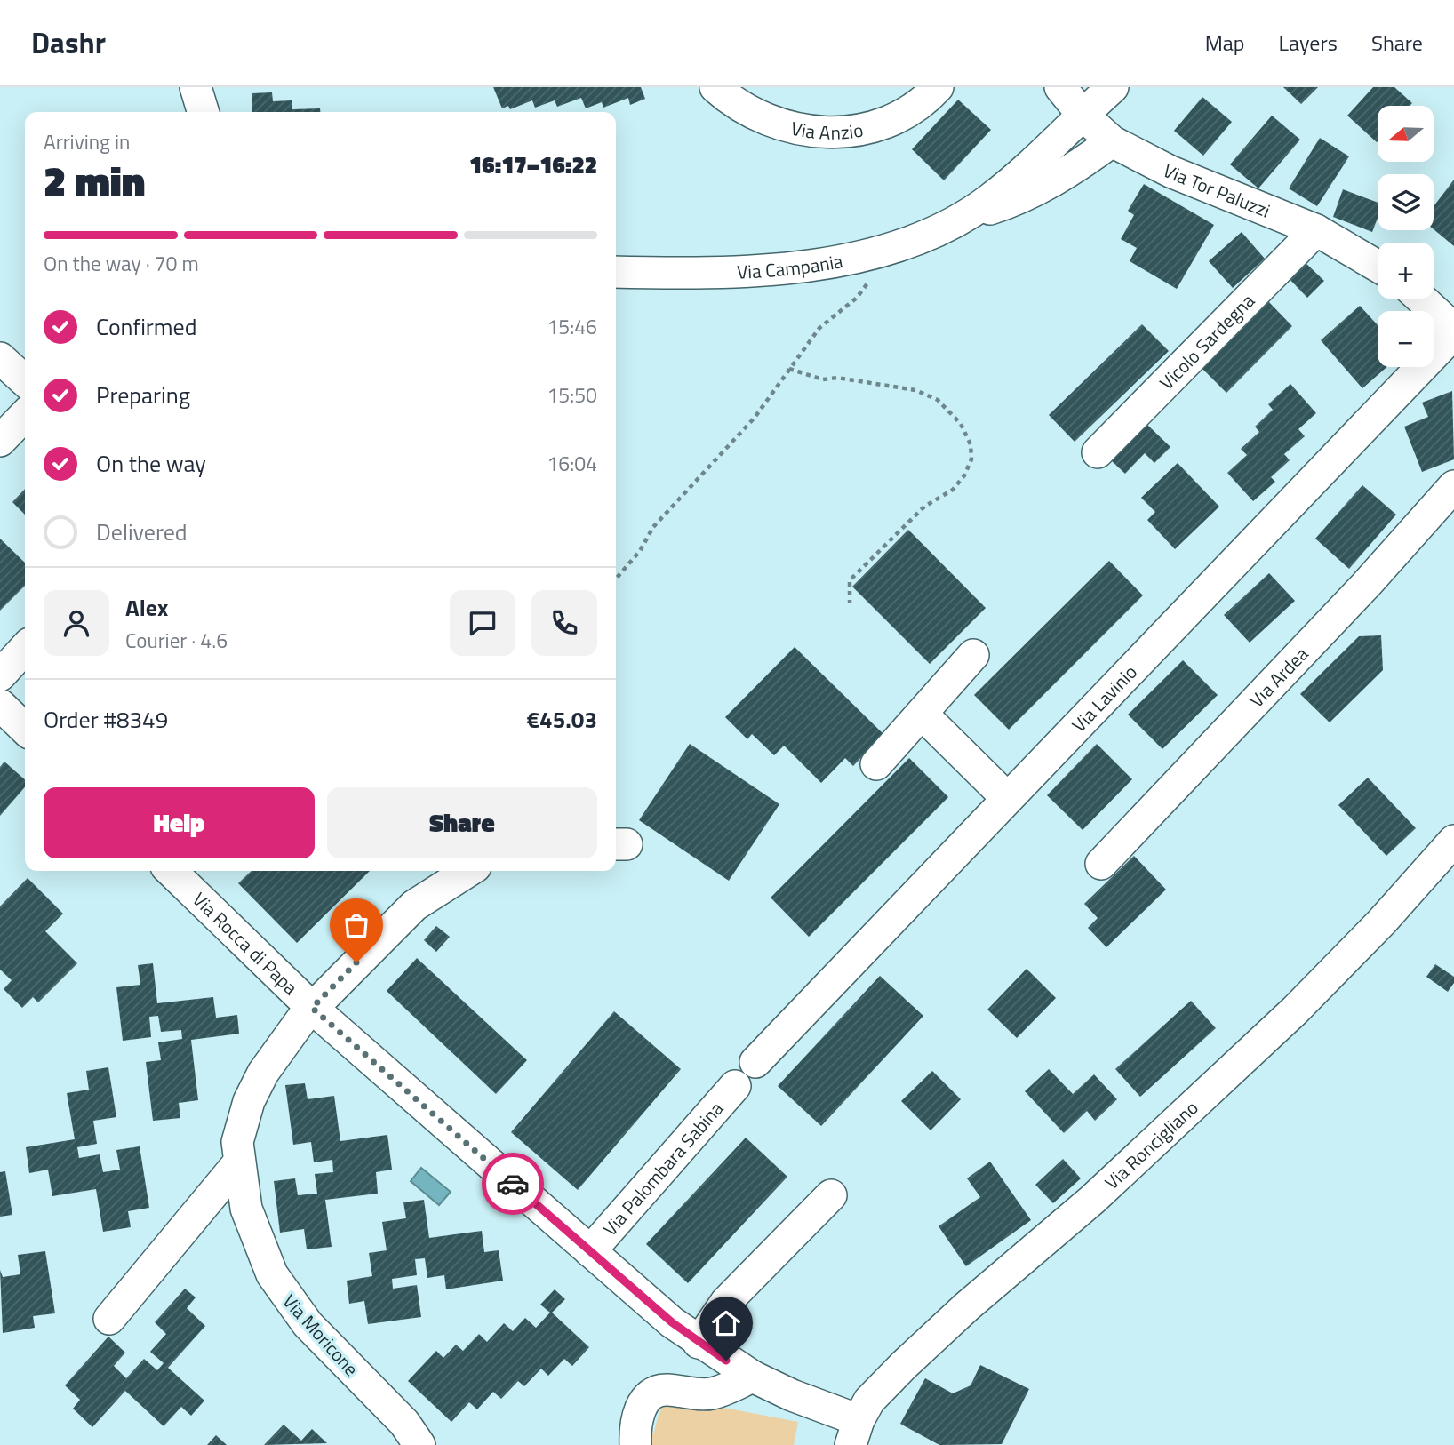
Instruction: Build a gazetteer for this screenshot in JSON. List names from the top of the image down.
{
  "streets": {
    "street": [
      "Via Anzio",
      "Via Tor Paluzzi",
      "Via Campania",
      "Vicolo Sardegna",
      "Via Ardea",
      "Via Lavinio",
      "Via Rocca di Papa",
      "Via Roncigliano",
      "Via Palombara Sabina",
      "Via Moricone"
    ]
  },
  "crossings": [
    ["Via Tor Paluzzi", "Via Campania"],
    ["Via Tor Paluzzi", "Vicolo Sardegna"],
    ["Via Rocca di Papa", "Via Roncigliano"],
    ["Via Rocca di Papa", "Via Palombara Sabina"],
    ["Via Rocca di Papa", "Via Moricone"]
  ],
  "north": "left",
  "page": {
    "header": "Dashr",
    "nav": ["Map", "Layers", "Share"],
    "map_buttons": ["+", "−"],
    "heading": ["2 min", "Arriving in", "16:17–16:22"],
    "panel": [
      "Alex",
      "Courier · 4.6",
      "Order #8349",
      "€45.03"
    ],
    "bar": "On the way · 70 m",
    "list": [
      ["Confirmed", "15:46"],
      ["Preparing", "15:50"],
      ["On the way", "16:04"],
      "Delivered"
    ],
    "buttons": ["Help", "Share"]
  }
}
